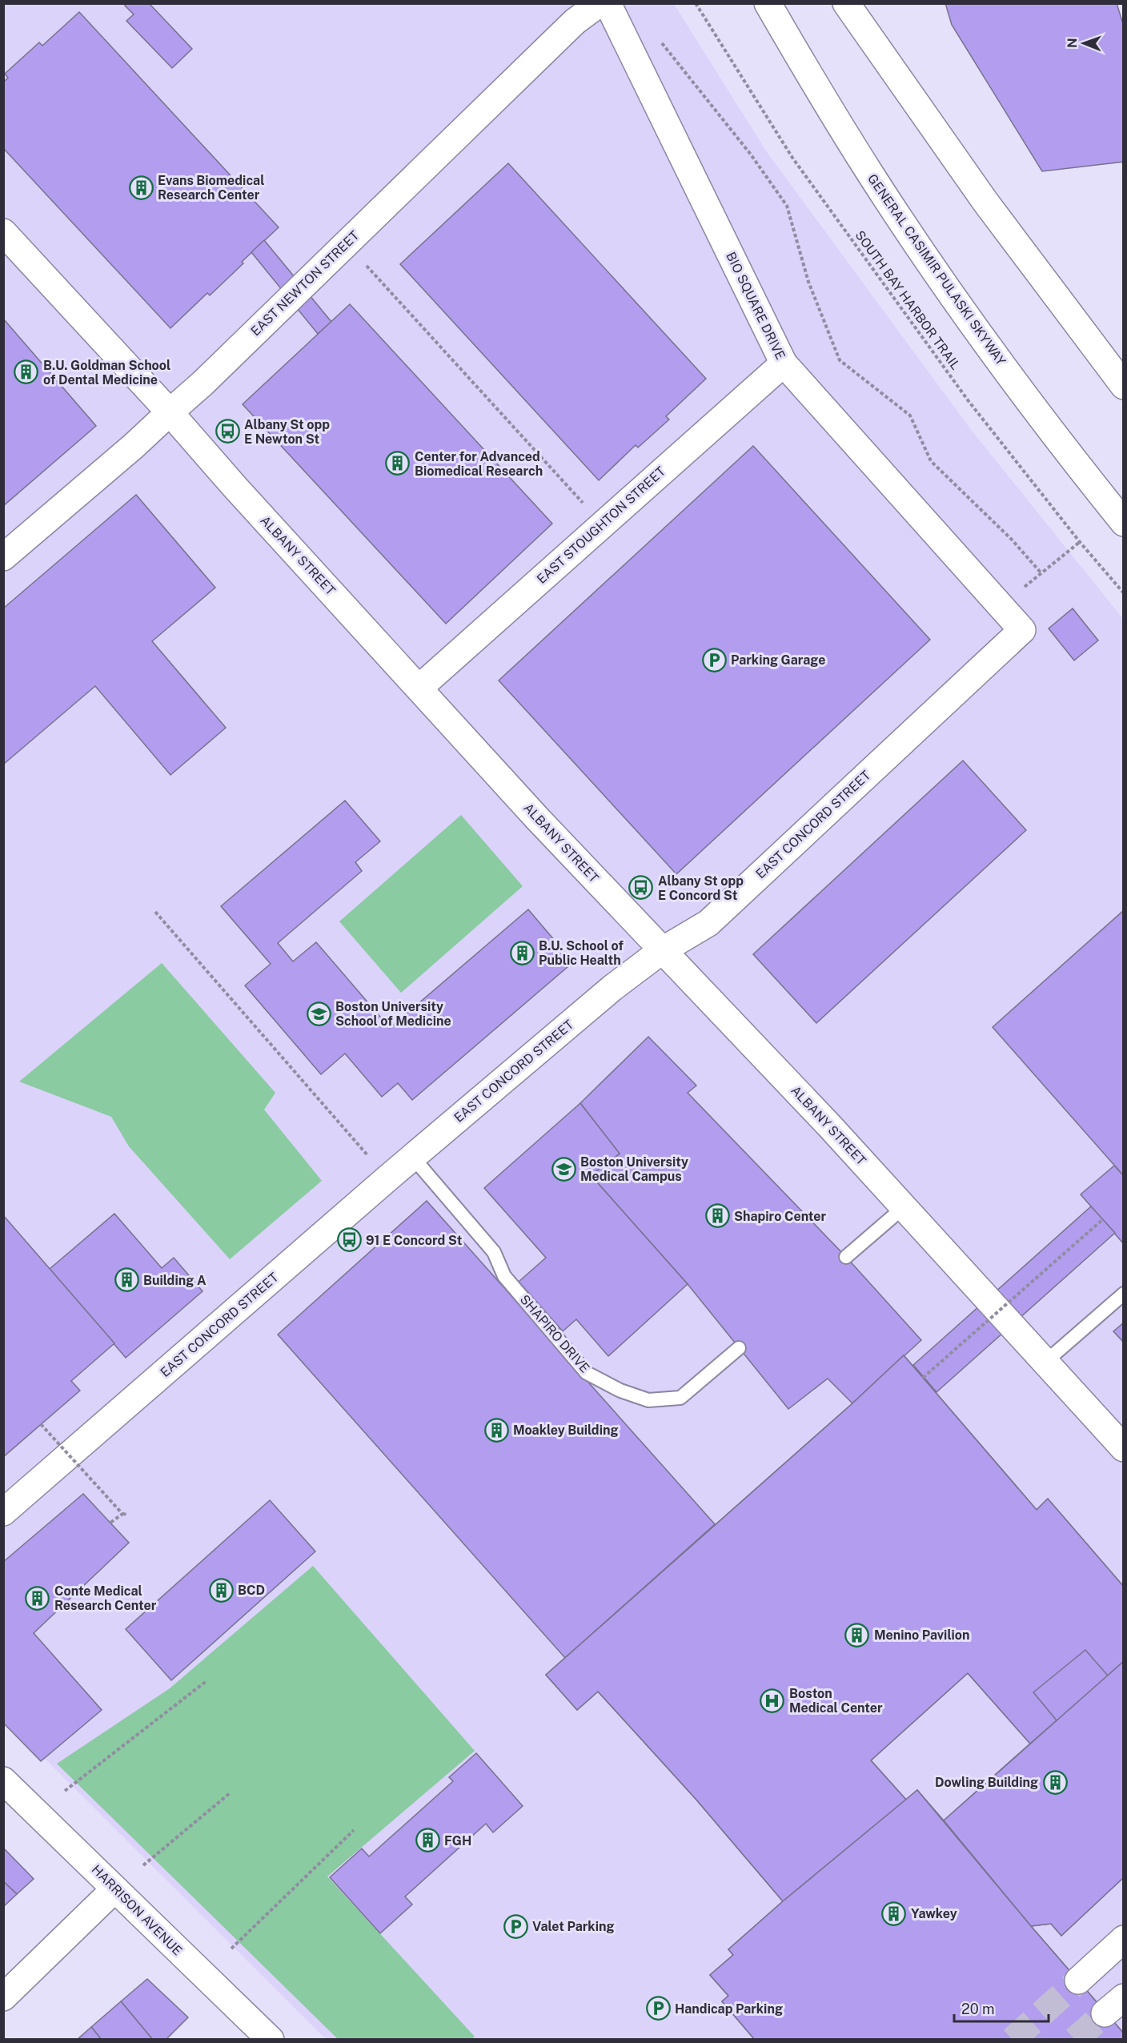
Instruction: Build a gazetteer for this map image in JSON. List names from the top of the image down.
{
  "streets": {
    "main road": [
      "GENERAL CASIMIR PULASKI SKYWAY",
      "EAST NEWTON STREET",
      "BIO SQUARE DRIVE",
      "EAST STOUGHTON STREET",
      "ALBANY STREET",
      "EAST CONCORD STREET",
      "HARRISON AVENUE"
    ],
    "lane": ["SHAPIRO DRIVE"],
    "path": ["SOUTH BAY HARBOR TRAIL"]
  },
  "crossings": [
    ["EAST NEWTON STREET", "ALBANY STREET"],
    ["BIO SQUARE DRIVE", "EAST STOUGHTON STREET"],
    ["BIO SQUARE DRIVE", "EAST CONCORD STREET"],
    ["EAST STOUGHTON STREET", "ALBANY STREET"],
    ["ALBANY STREET", "EAST CONCORD STREET"],
    ["EAST CONCORD STREET", "SHAPIRO DRIVE"]
  ],
  "places": {
    "building": [
      "Evans Biomedical Research Center",
      "B.U. Goldman School of Dental Medicine",
      "Center for Advanced Biomedical Research",
      "B.U. School of Public Health",
      "Shapiro Center",
      "Building A",
      "Moakley Building",
      "BCD",
      "Conte Medical Research Center",
      "Menino Pavilion",
      "Dowling Building",
      "FGH",
      "Yawkey"
    ],
    "bus stop": ["Albany St opp E Newton St", "Albany St opp E Concord St", "91 E Concord St"],
    "parking": ["Parking Garage", "Valet Parking", "Handicap Parking"],
    "school or university": ["Boston University School of Medicine", "Boston University Medical Campus"],
    "hospital": ["Boston Medical Center"]
  },
  "scale_bar": "20 m",
  "north": "left"
}
